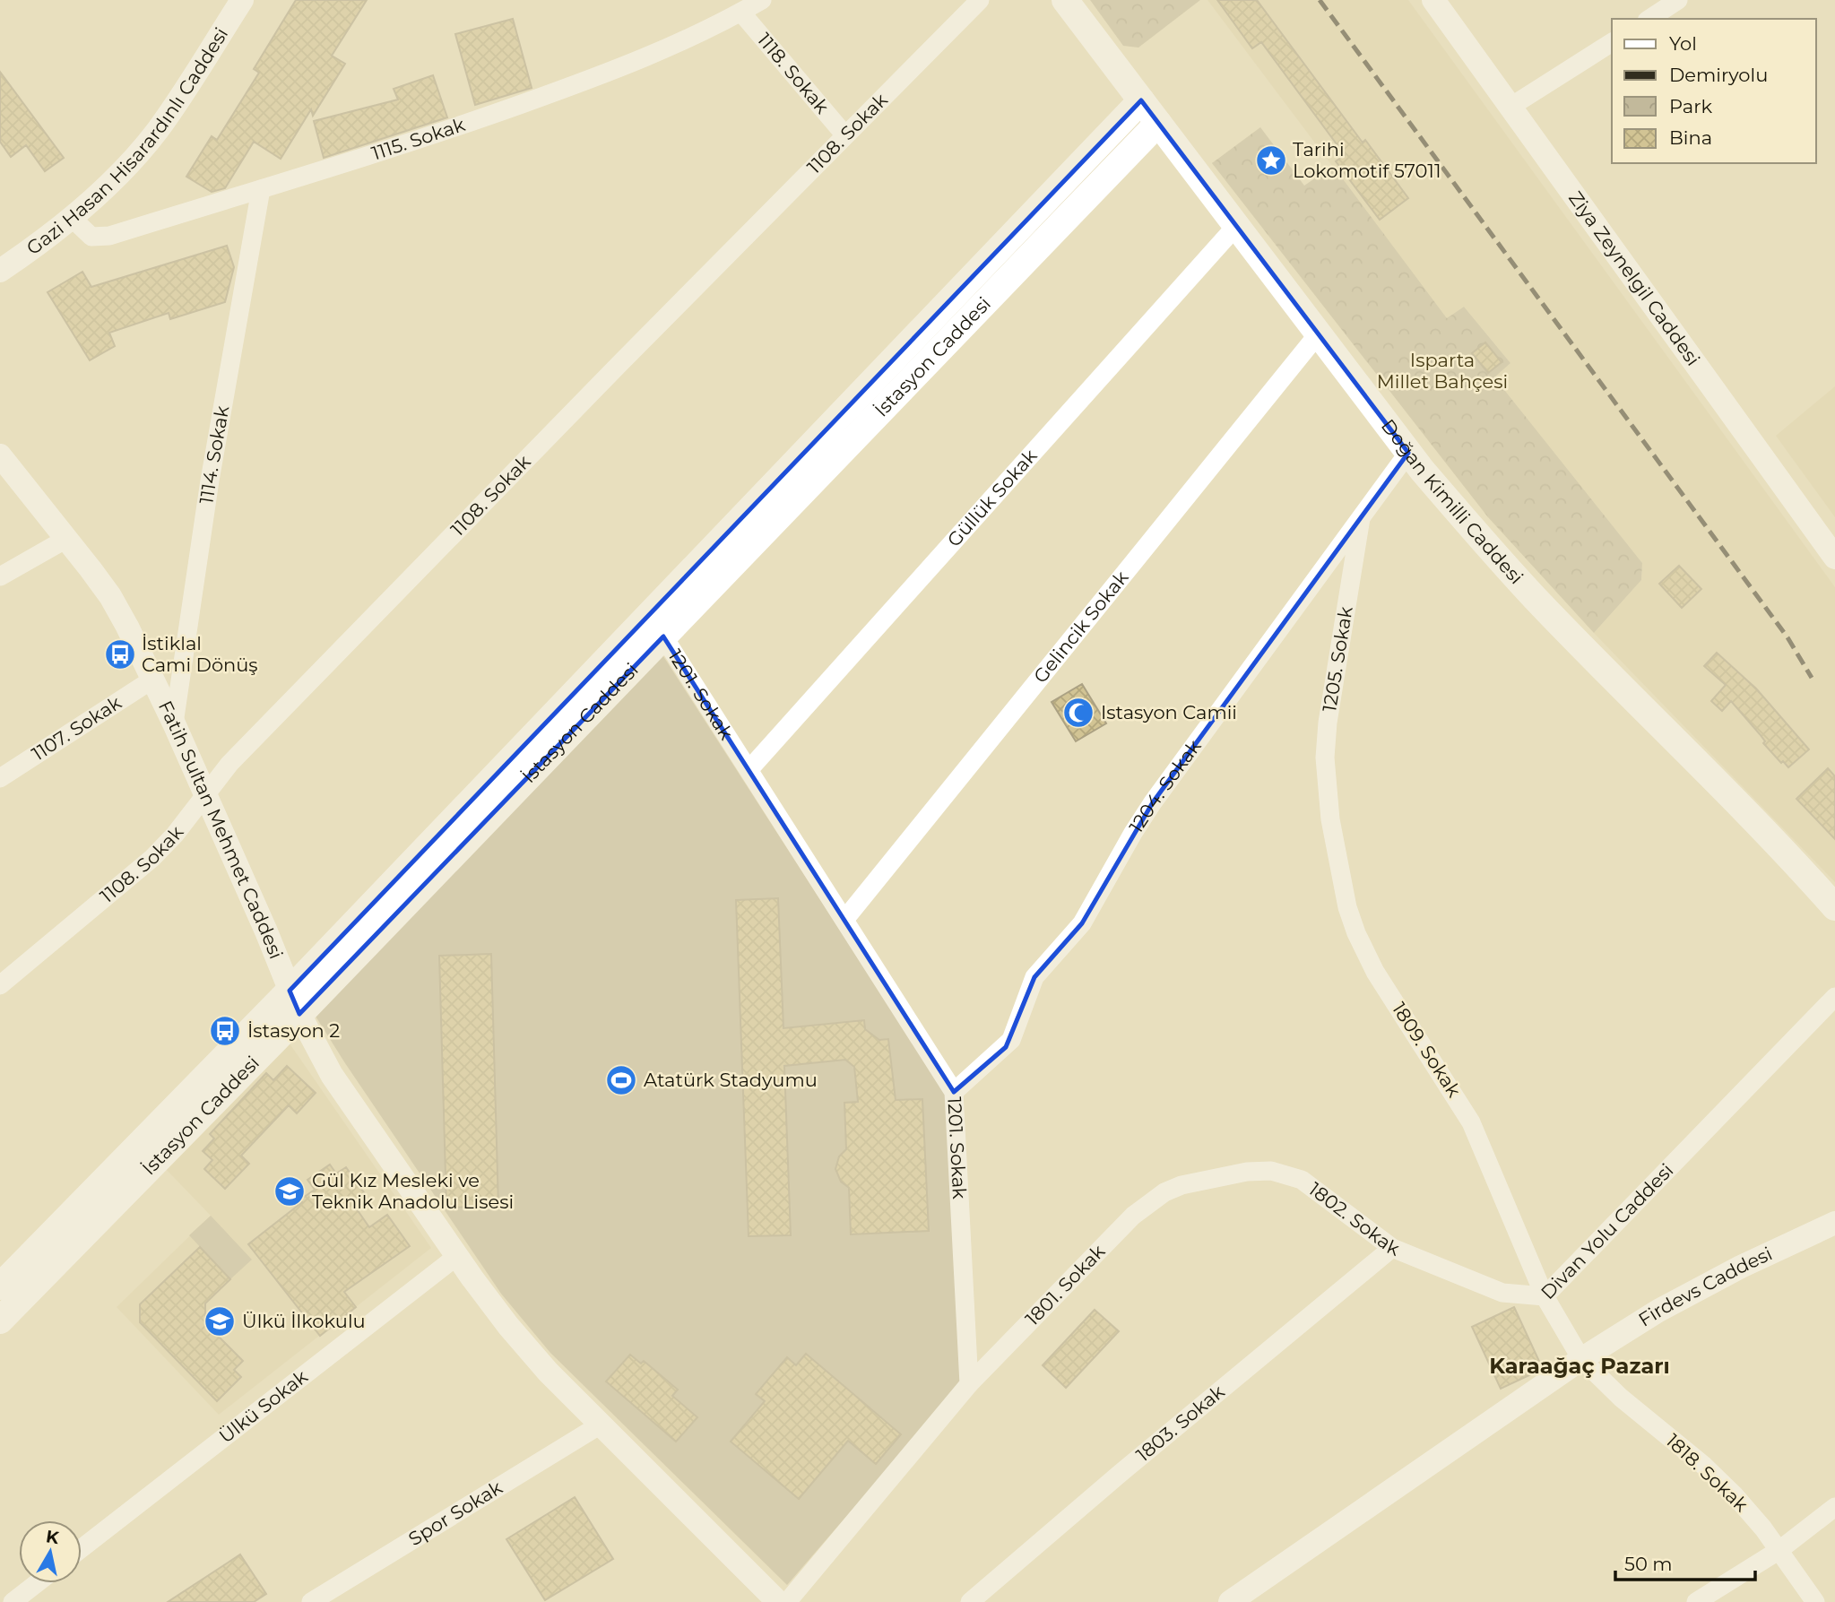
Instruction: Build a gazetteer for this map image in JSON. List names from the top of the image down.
{
  "streets": {
    "main road": ["İstasyon Caddesi", "Doğan Kimilli Caddesi"],
    "street": [
      "1118. Sokak",
      "1108. Sokak",
      "Gazi Hasan Hisarardınlı Caddesi",
      "1115. Sokak",
      "Ziya Zeynelgil Caddesi",
      "1114. Sokak",
      "Güllük Sokak",
      "Gelincik Sokak",
      "1205. Sokak",
      "1201. Sokak",
      "1107. Sokak",
      "1204. Sokak",
      "Fatih Sultan Mehmet Caddesi",
      "1809. Sokak",
      "1802. Sokak",
      "Divan Yolu Caddesi",
      "1801. Sokak",
      "Firdevs Caddesi",
      "Ülkü Sokak",
      "1803. Sokak",
      "1818. Sokak",
      "Spor Sokak"
    ]
  },
  "crossings": [
    ["1118. Sokak", "1108. Sokak"],
    ["1118. Sokak", "1115. Sokak"],
    ["1108. Sokak", "Fatih Sultan Mehmet Caddesi"],
    ["Gazi Hasan Hisarardınlı Caddesi", "1115. Sokak"],
    ["1115. Sokak", "1114. Sokak"],
    ["İstasyon Caddesi", "Doğan Kimilli Caddesi"],
    ["İstasyon Caddesi", "1201. Sokak"],
    ["İstasyon Caddesi", "Fatih Sultan Mehmet Caddesi"],
    ["1114. Sokak", "Fatih Sultan Mehmet Caddesi"],
    ["Güllük Sokak", "Doğan Kimilli Caddesi"],
    ["Güllük Sokak", "1201. Sokak"],
    ["Doğan Kimilli Caddesi", "Gelincik Sokak"],
    ["Doğan Kimilli Caddesi", "1204. Sokak"],
    ["Gelincik Sokak", "1201. Sokak"],
    ["1205. Sokak", "1204. Sokak"],
    ["1205. Sokak", "1809. Sokak"],
    ["1201. Sokak", "1204. Sokak"],
    ["1201. Sokak", "1801. Sokak"],
    ["1107. Sokak", "Fatih Sultan Mehmet Caddesi"],
    ["Fatih Sultan Mehmet Caddesi", "Ülkü Sokak"],
    ["Fatih Sultan Mehmet Caddesi", "Spor Sokak"],
    ["1809. Sokak", "1802. Sokak"],
    ["1809. Sokak", "Divan Yolu Caddesi"],
    ["1802. Sokak", "Divan Yolu Caddesi"],
    ["1802. Sokak", "1801. Sokak"],
    ["1802. Sokak", "1803. Sokak"],
    ["Divan Yolu Caddesi", "Firdevs Caddesi"],
    ["Divan Yolu Caddesi", "1818. Sokak"],
    ["Firdevs Caddesi", "1818. Sokak"]
  ],
  "districts": ["Karaağaç Pazarı"],
  "parks": ["Isparta Millet Bahçesi"],
  "places": {
    "place": ["Tarihi Lokomotif 57011"],
    "bus stop": ["İstiklal Cami Dönüş", "İstasyon 2"],
    "mosque": ["Istasyon Camii"],
    "sports": ["Atatürk Stadyumu"],
    "school or university": ["Gül Kız Mesleki ve Teknik Anadolu Lisesi", "Ülkü İlkokulu"]
  },
  "legend": [
    "Yol",
    "Demiryolu",
    "Park",
    "Bina"
  ],
  "scale_bar": "50 m",
  "north": "top"
}
